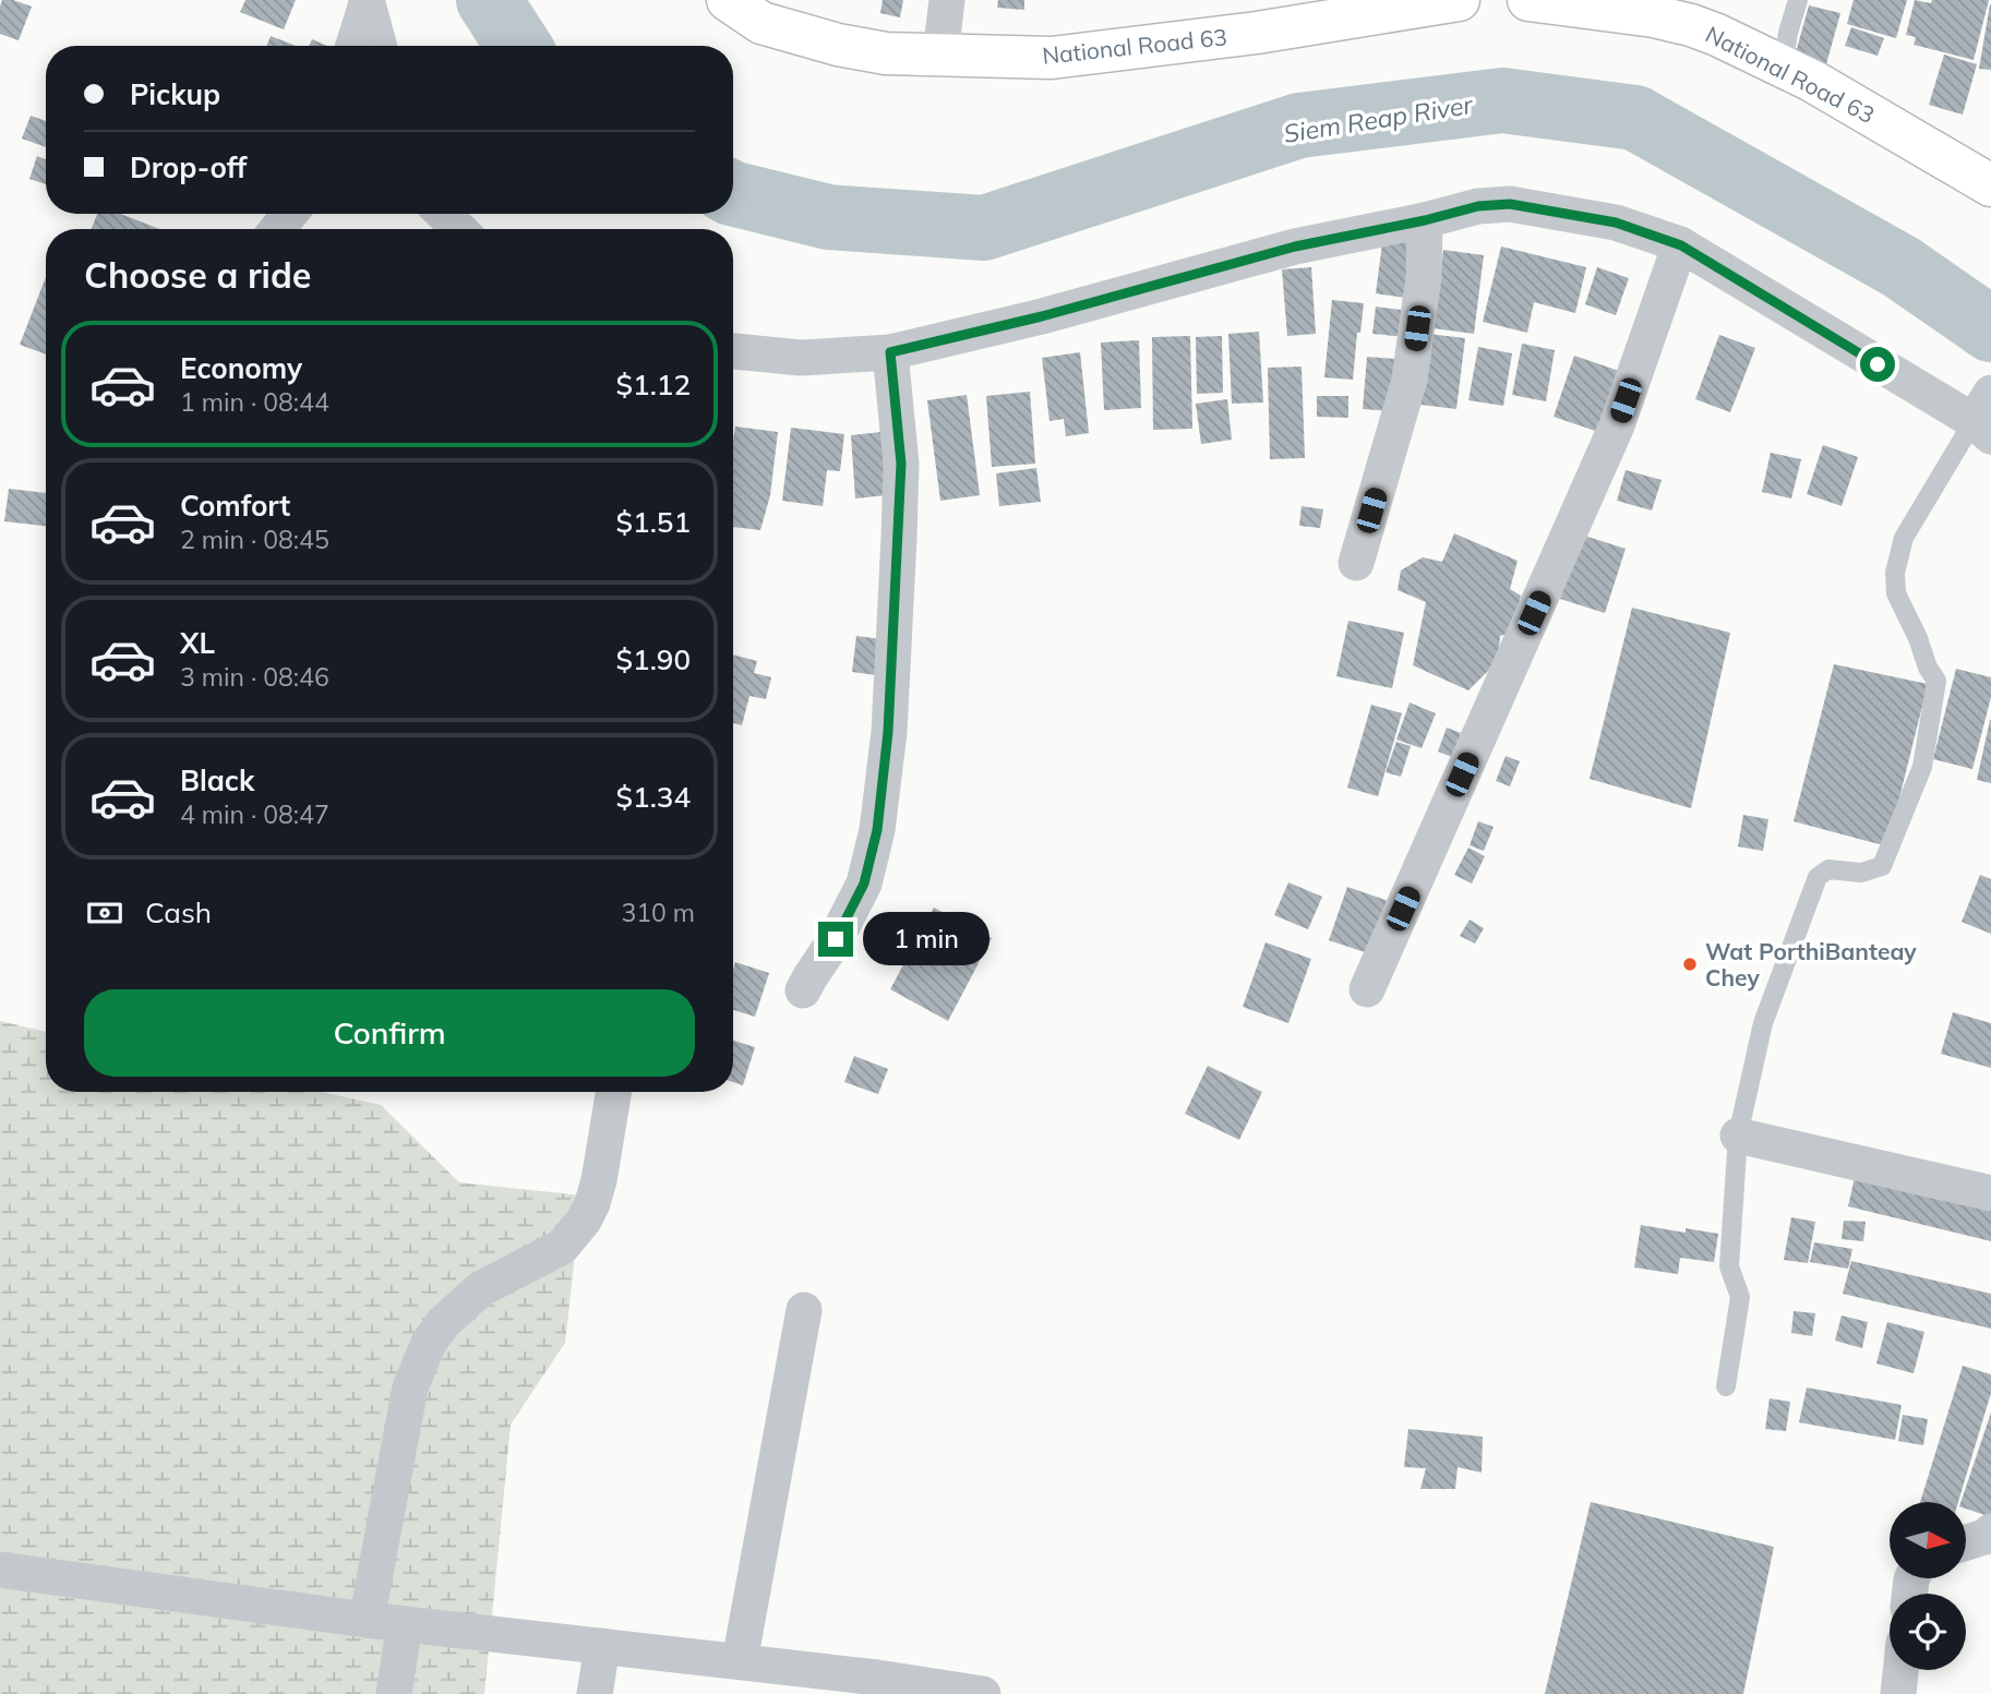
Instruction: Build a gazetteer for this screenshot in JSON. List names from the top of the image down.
{
  "streets": {
    "street": ["National Road 63"]
  },
  "water": ["Siem Reap River"],
  "places": ["Wat PorthiBanteay Chey"],
  "north": "right",
  "page": {
    "banner": ["Pickup", "Drop-off"],
    "heading": "Choose a ride",
    "list": [
      {
        "name": "Economy",
        "note": "1 min · 08:44",
        "value": "$1.12"
      },
      {
        "name": "Comfort",
        "note": "2 min · 08:45",
        "value": "$1.51"
      },
      {
        "name": "XL",
        "note": "3 min · 08:46",
        "value": "$1.90"
      },
      {
        "name": "Black",
        "note": "4 min · 08:47",
        "value": "$1.34"
      }
    ],
    "pay": ["Cash", "310 m"],
    "bubble": "1 min",
    "buttons": "Confirm"
  }
}
